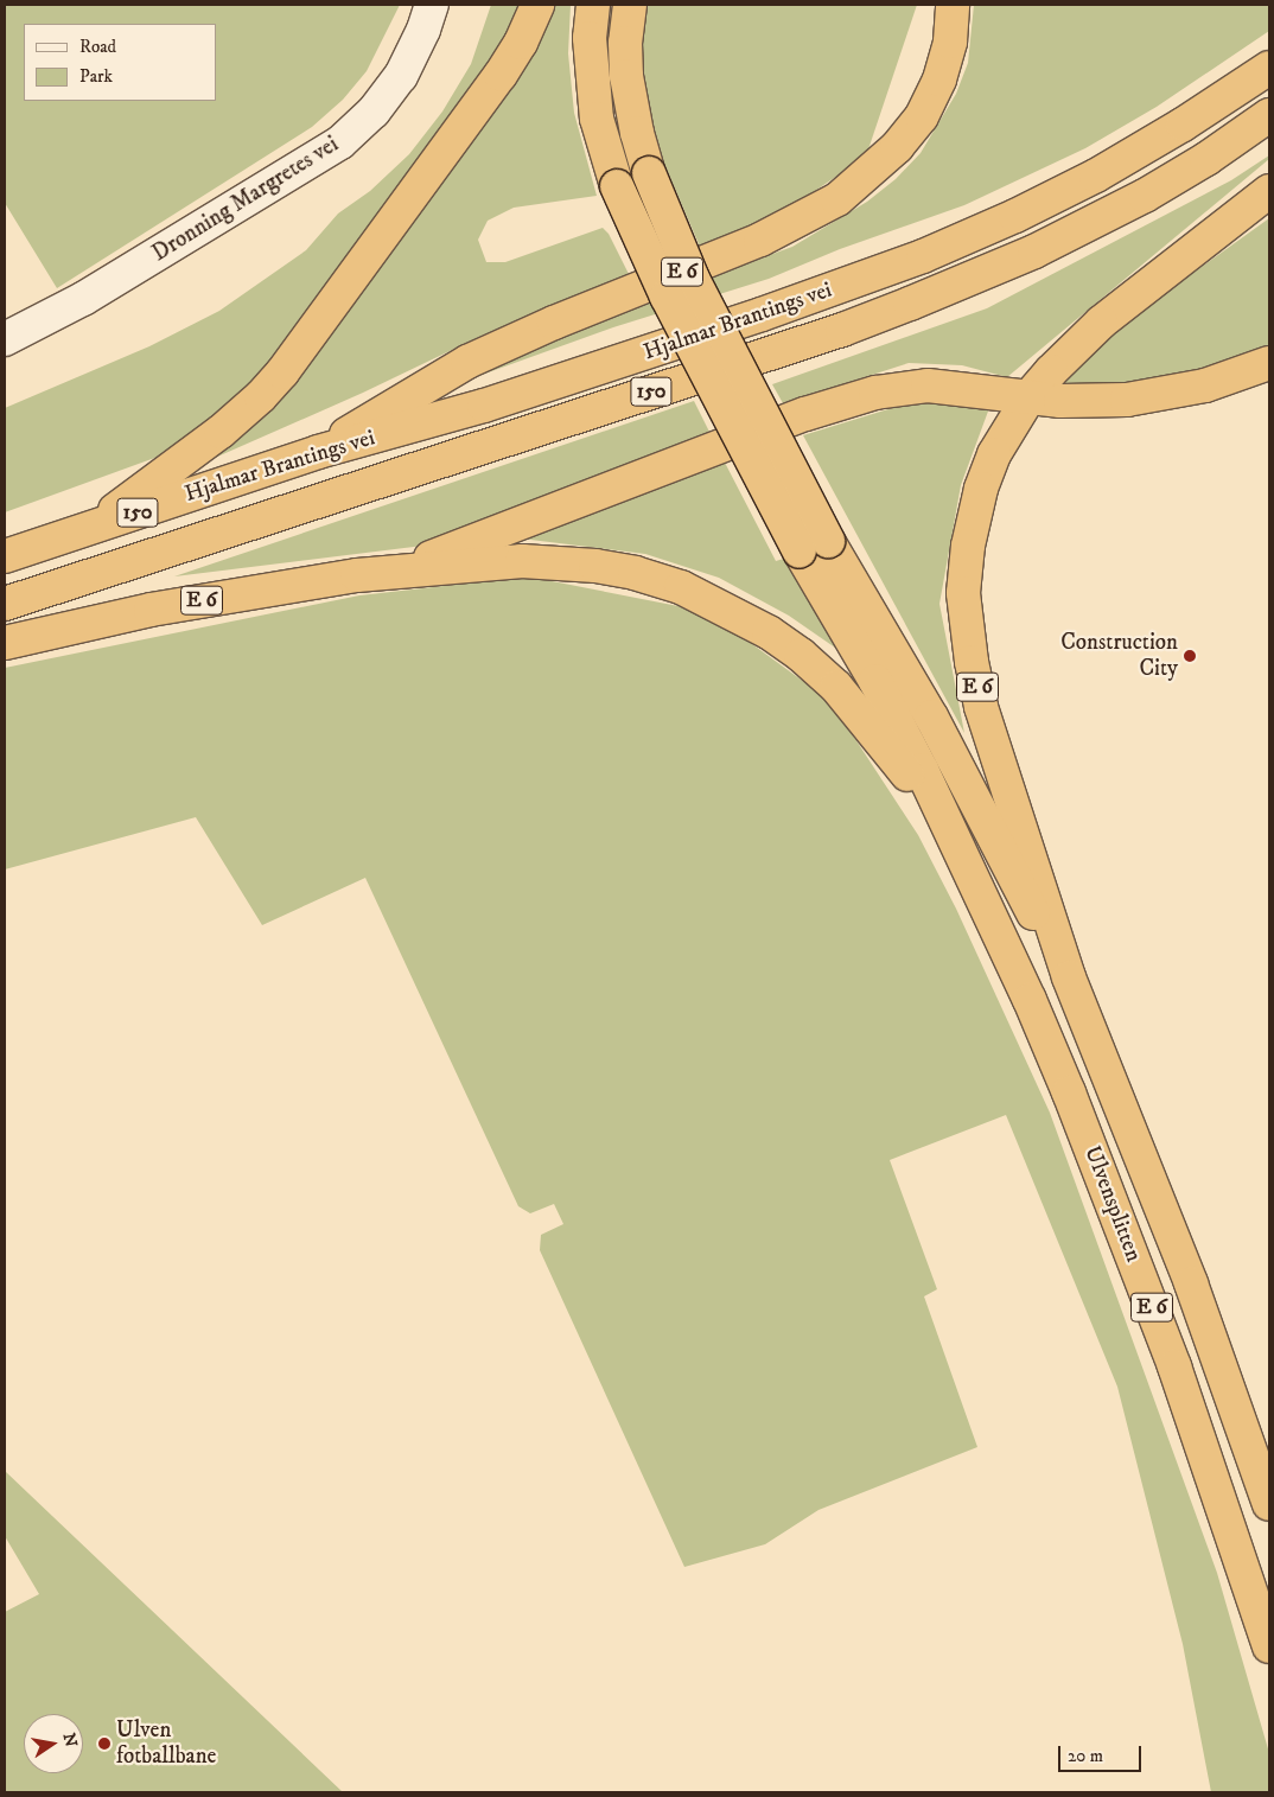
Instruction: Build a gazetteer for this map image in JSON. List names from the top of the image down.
{
  "streets": {
    "highway": [
      "E 6",
      "Hjalmar Brantings vei",
      "150",
      "Ulvensplitten"
    ],
    "street": ["Dronning Margretes vei"]
  },
  "crossings": [
    ["E 6", "Hjalmar Brantings vei"],
    ["E 6", "Ulvensplitten"],
    ["Hjalmar Brantings vei", "150"]
  ],
  "places": ["Construction City", "Ulven fotballbane"],
  "legend": ["Road", "Park"],
  "scale_bar": "20 m",
  "north": "right"
}
